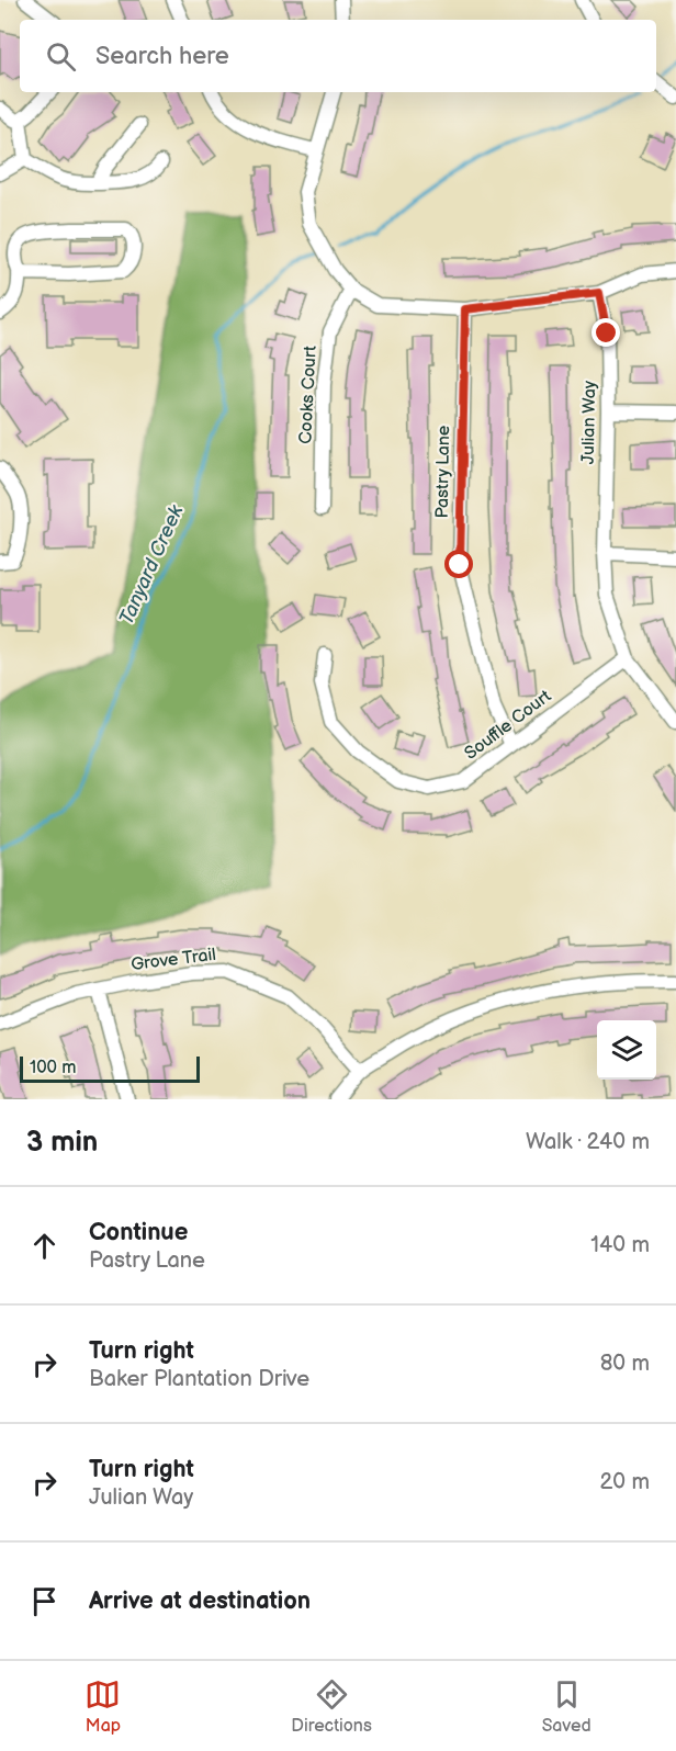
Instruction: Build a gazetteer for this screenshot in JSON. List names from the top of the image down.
{
  "streets": {
    "street": [
      "Cooks Court",
      "Julian Way",
      "Pastry Lane",
      "Souffle Court",
      "Grove Trail"
    ]
  },
  "crossings": [
    ["Julian Way", "Souffle Court"],
    ["Pastry Lane", "Souffle Court"]
  ],
  "water": ["Tanyard Creek"],
  "scale_bar": "100 m",
  "page": {
    "search": "Search here",
    "scale": "100 m",
    "heading": ["3 min", "Walk · 240 m"],
    "list": [
      ["Continue", "Pastry Lane", "140 m"],
      ["Turn right", "Baker Plantation Drive", "80 m"],
      ["Turn right", "Julian Way", "20 m"],
      "Arrive at destination"
    ],
    "nav": ["Map", "Directions", "Saved"]
  }
}
